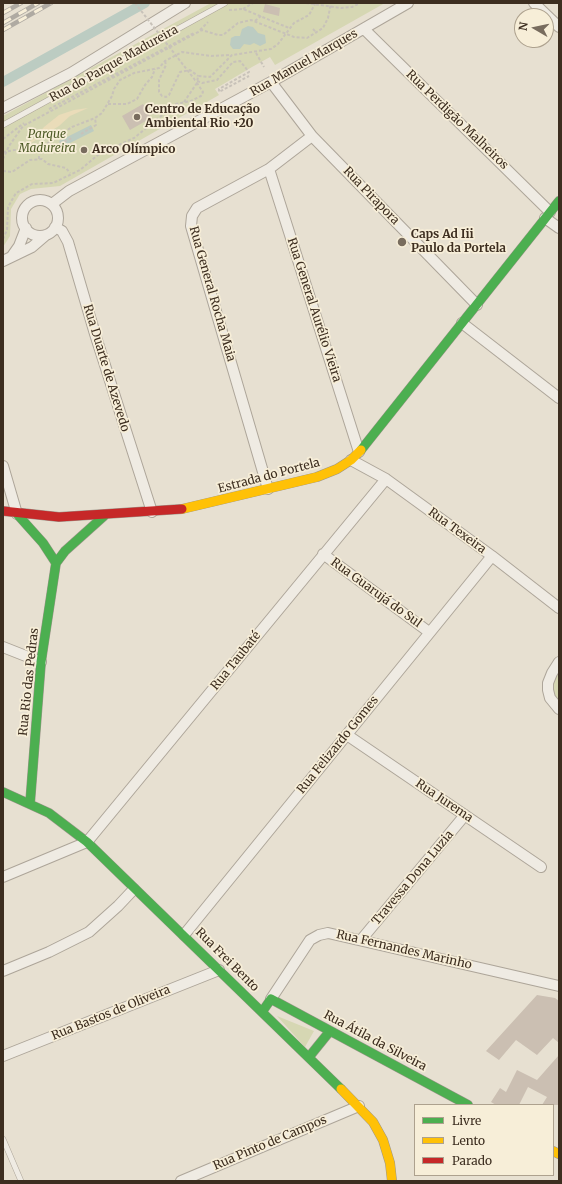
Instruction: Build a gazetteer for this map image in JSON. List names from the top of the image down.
{
  "streets": {
    "street": [
      "Rua Manuel Marques",
      "Rua Perdigão Malheiros",
      "Rua Pirapora",
      "Rua General Rocha Maia",
      "Rua General Aurélio Vieira",
      "Rua Duarte de Azevedo",
      "Estrada do Portela",
      "Rua Texeira",
      "Rua Guarujá do Sul",
      "Rua Taubaté",
      "Rua Rio das Pedras",
      "Rua Felizardo Gomes",
      "Rua Jurema",
      "Travessa Dona Luzia",
      "Rua Fernandes Marinho",
      "Rua Frei Bento",
      "Rua Bastos de Oliveira",
      "Rua Átila da Silveira",
      "Rua Pinto de Campos"
    ],
    "lane": ["Rua do Parque Madureira"]
  },
  "crossings": [
    ["Rua Manuel Marques", "Rua Perdigão Malheiros"],
    ["Rua Manuel Marques", "Rua Pirapora"],
    ["Rua Manuel Marques", "Rua Duarte de Azevedo"],
    ["Rua Perdigão Malheiros", "Estrada do Portela"],
    ["Rua Pirapora", "Rua General Rocha Maia"],
    ["Rua Pirapora", "Estrada do Portela"],
    ["Rua General Rocha Maia", "Rua General Aurélio Vieira"],
    ["Rua General Rocha Maia", "Estrada do Portela"],
    ["Rua General Aurélio Vieira", "Estrada do Portela"],
    ["Rua Duarte de Azevedo", "Estrada do Portela"],
    ["Estrada do Portela", "Rua Texeira"],
    ["Rua Texeira", "Rua Taubaté"],
    ["Rua Texeira", "Rua Felizardo Gomes"],
    ["Rua Guarujá do Sul", "Rua Taubaté"],
    ["Rua Guarujá do Sul", "Rua Felizardo Gomes"],
    ["Rua Taubaté", "Rua Frei Bento"],
    ["Rua Rio das Pedras", "Rua Frei Bento"],
    ["Rua Felizardo Gomes", "Rua Jurema"],
    ["Rua Felizardo Gomes", "Rua Frei Bento"],
    ["Rua Jurema", "Travessa Dona Luzia"],
    ["Travessa Dona Luzia", "Rua Fernandes Marinho"],
    ["Rua Fernandes Marinho", "Rua Frei Bento"],
    ["Rua Fernandes Marinho", "Rua Átila da Silveira"],
    ["Rua Frei Bento", "Rua Bastos de Oliveira"],
    ["Rua Frei Bento", "Rua Pinto de Campos"]
  ],
  "parks": ["Parque Madureira"],
  "places": ["Centro de Educação Ambiental Rio +20", "Arco Olímpico", "Caps Ad Iii Paulo da Portela"],
  "legend": ["Livre", "Lento", "Parado"],
  "north": "left"
}
